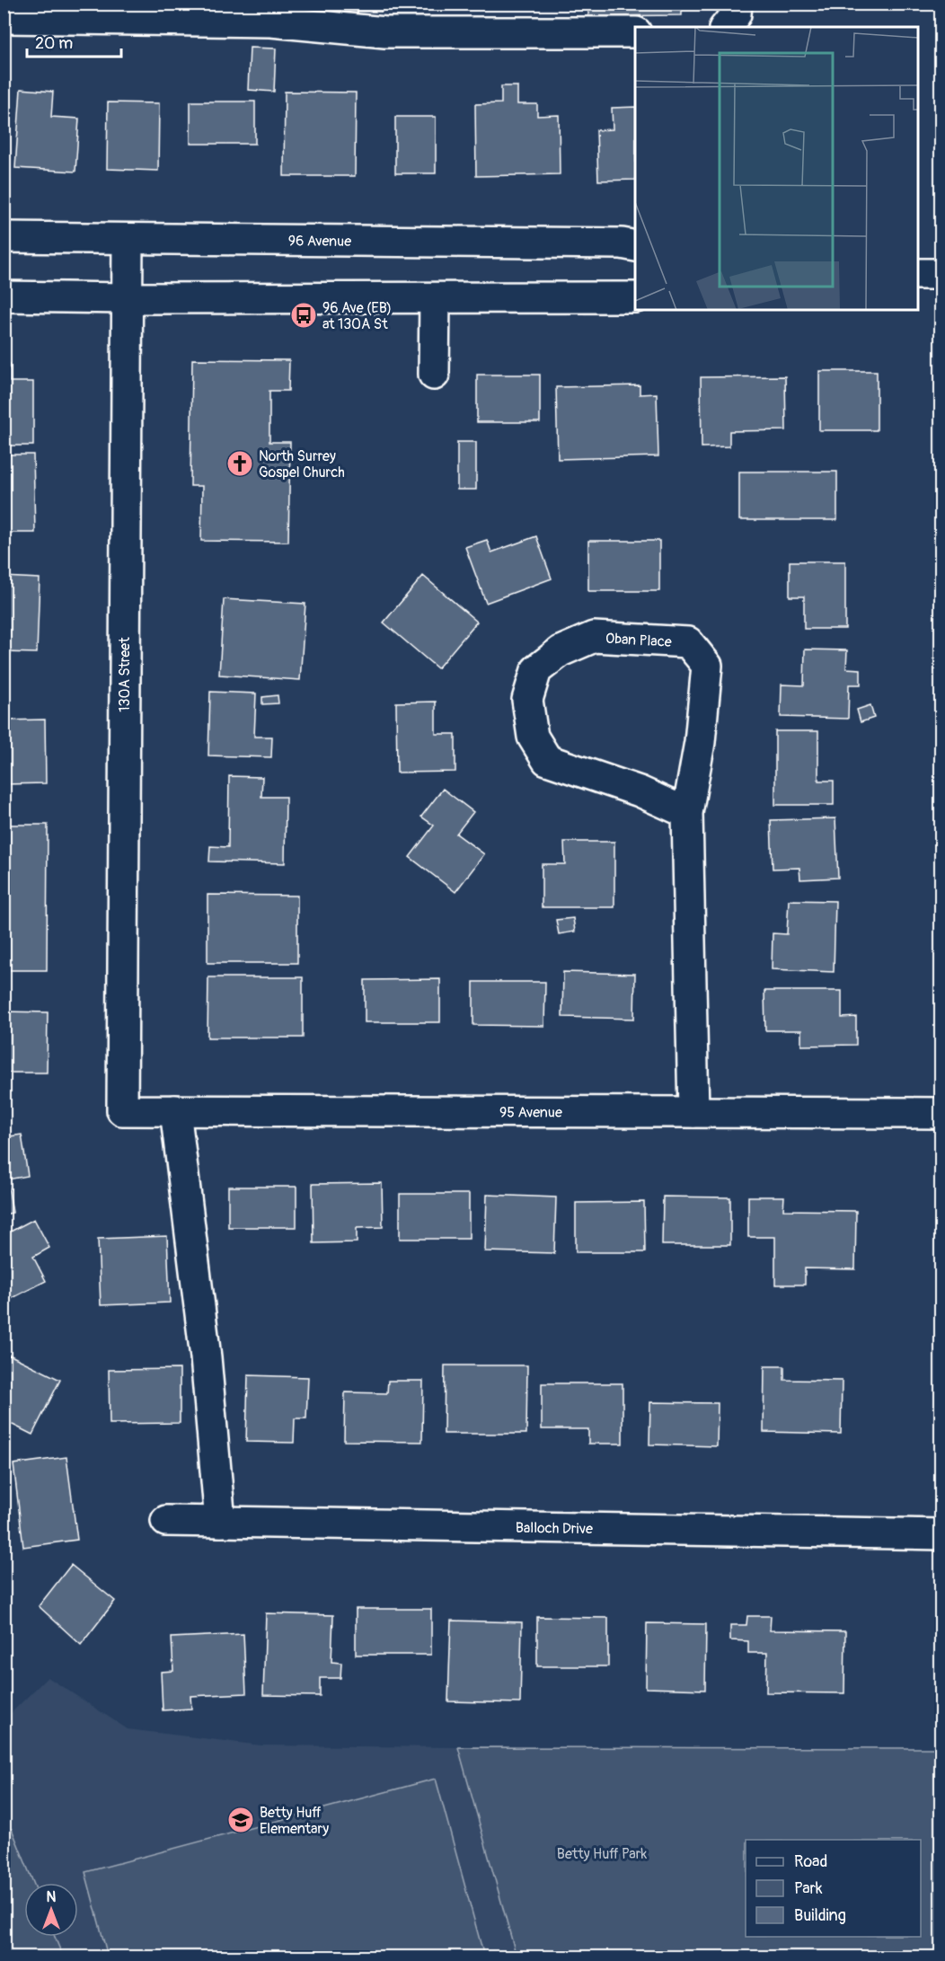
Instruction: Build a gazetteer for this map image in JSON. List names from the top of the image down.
{
  "streets": {
    "street": [
      "96 Avenue",
      "Oban Place",
      "130A Street",
      "95 Avenue",
      "Balloch Drive"
    ]
  },
  "crossings": [
    ["96 Avenue", "130A Street"],
    ["Oban Place", "95 Avenue"],
    ["130A Street", "95 Avenue"]
  ],
  "parks": ["Betty Huff Park"],
  "places": {
    "bus stop": ["96 Ave (EB) at 130A St"],
    "church": ["North Surrey Gospel Church"],
    "school or university": ["Betty Huff Elementary"]
  },
  "legend": ["Road", "Park", "Building"],
  "scale_bar": "20 m",
  "north": "top"
}
